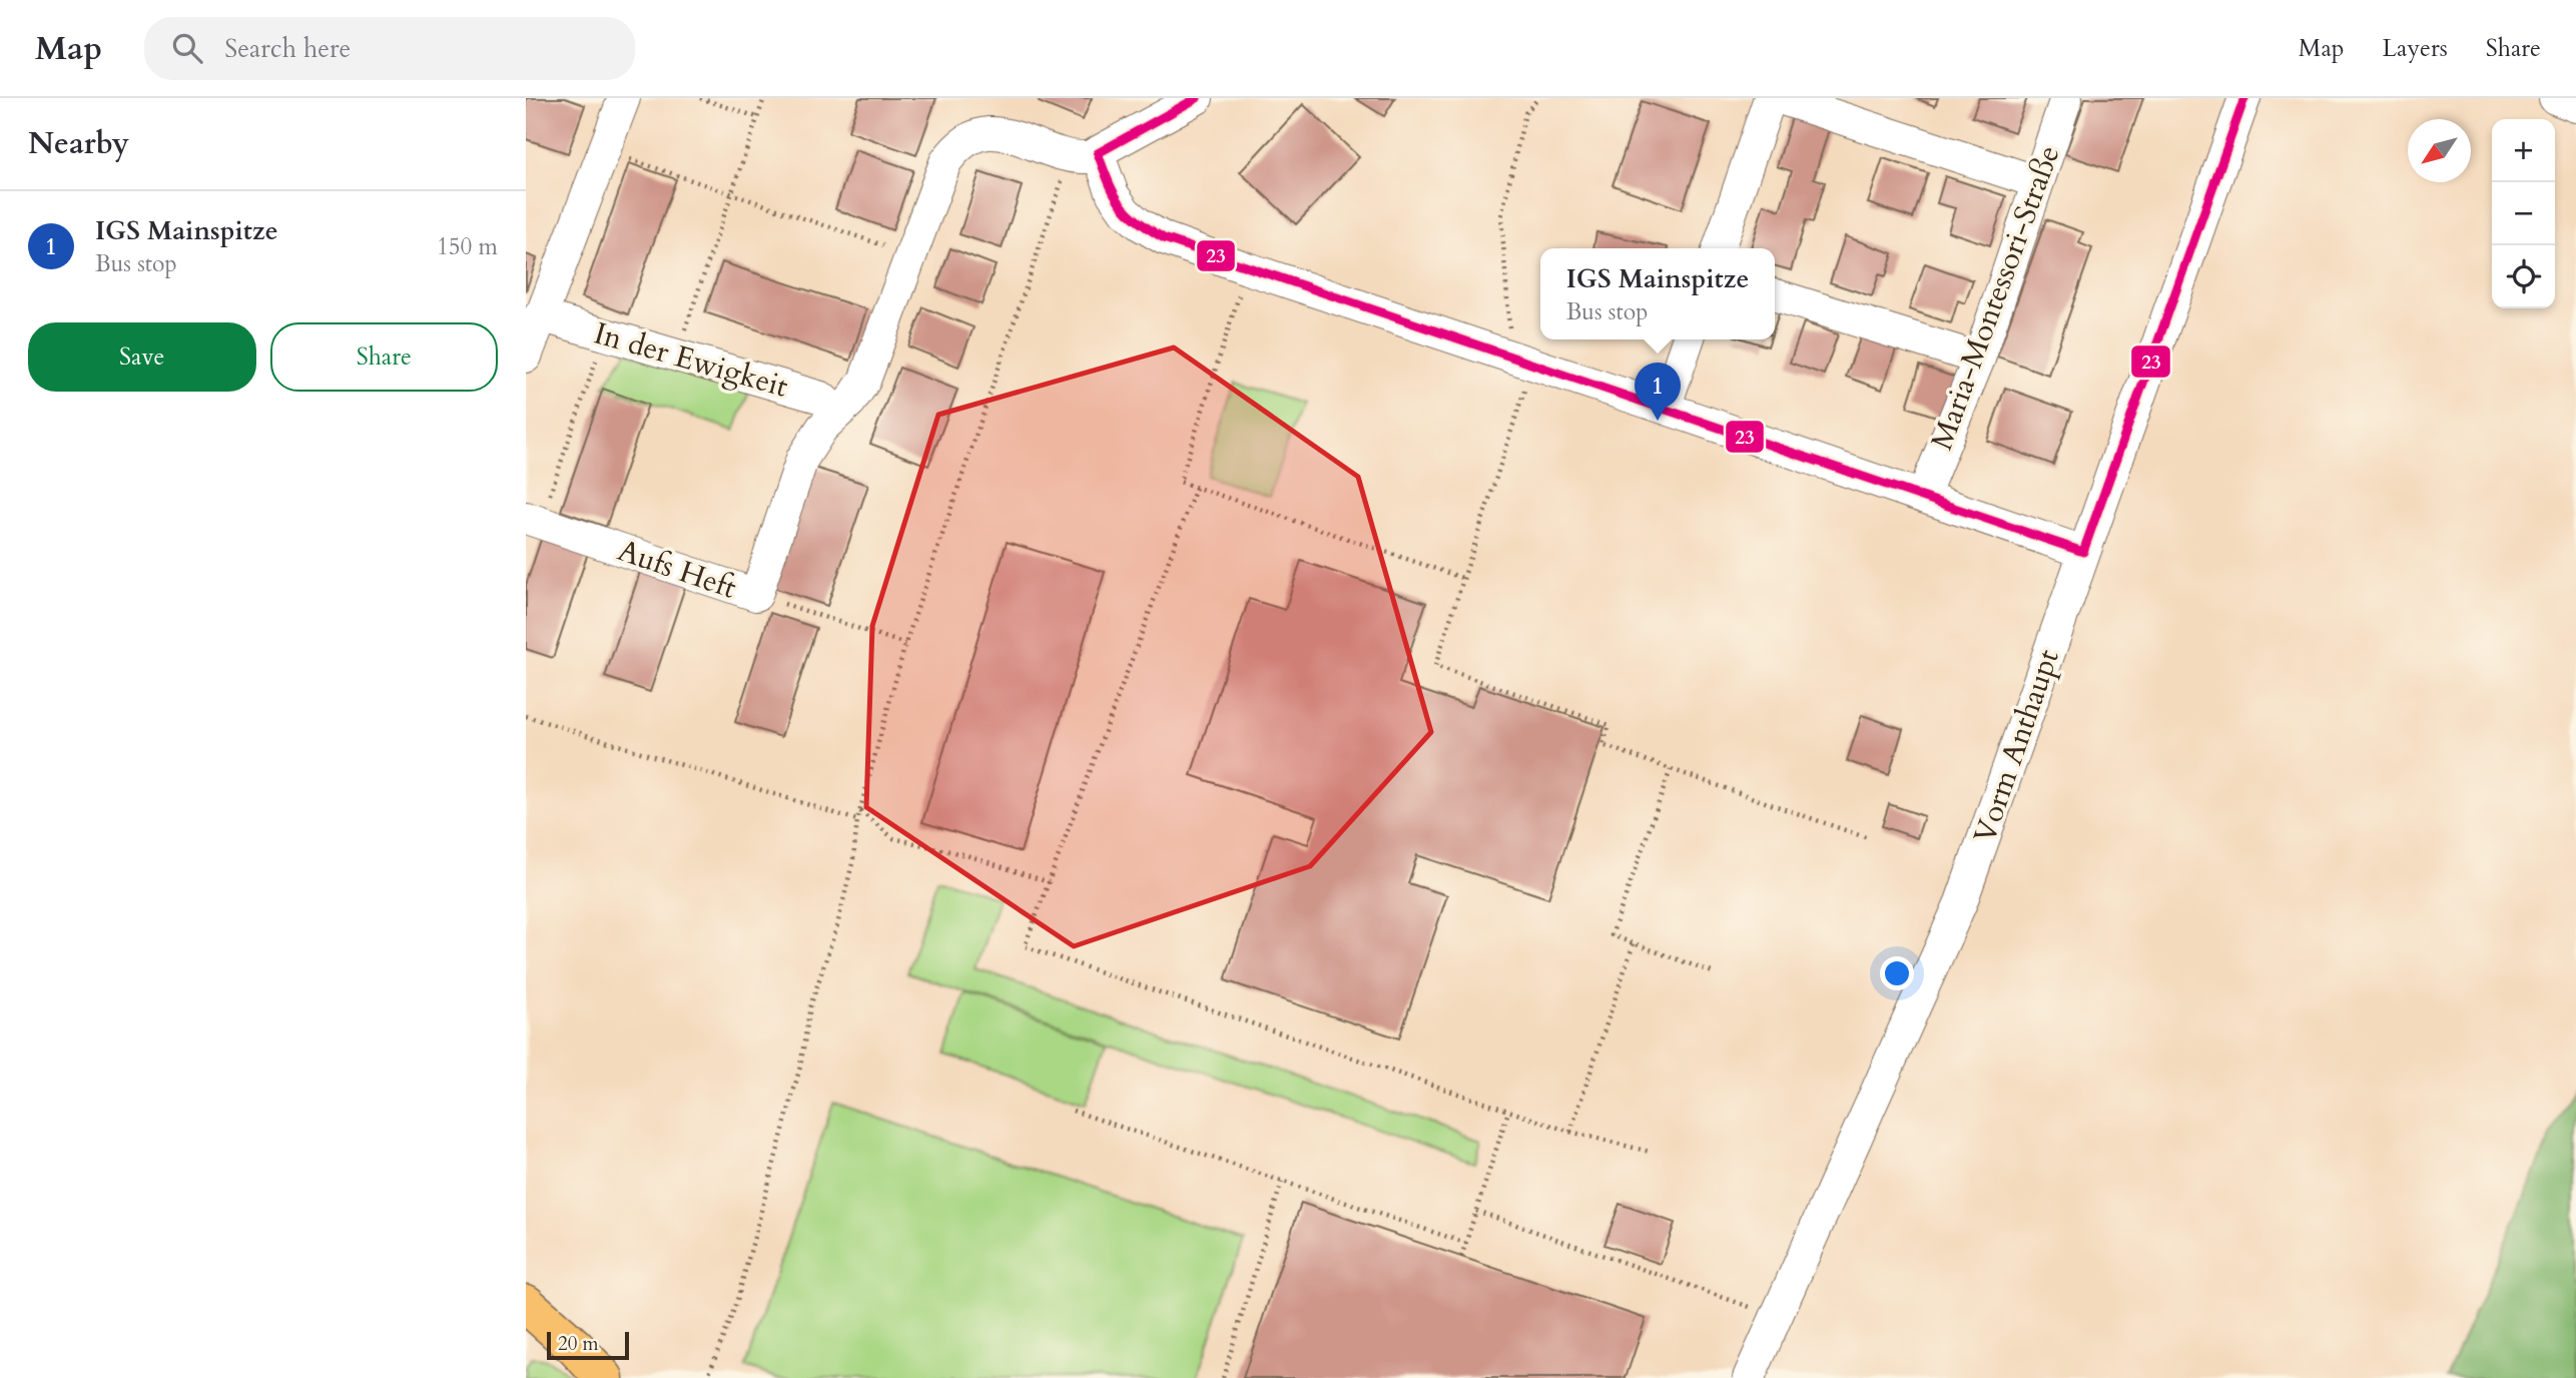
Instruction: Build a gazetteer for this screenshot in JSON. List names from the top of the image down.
{
  "streets": {
    "street": [
      "Maria-Montessori-Straße",
      "In der Ewigkeit",
      "Aufs Heft",
      "Vorm Anthaupt"
    ]
  },
  "crossings": [
    ["In der Ewigkeit", "Aufs Heft"]
  ],
  "lines": ["transit line 23"],
  "scale_bar": "20 m",
  "north": "bottom left",
  "page": {
    "header": "Map",
    "search": "Search here",
    "nav": ["Map", "Layers", "Share"],
    "heading": "Nearby",
    "map_buttons": ["+", "−"],
    "list": [
      {
        "mark": "1",
        "name": "IGS Mainspitze",
        "note": "Bus stop",
        "value": "150 m"
      }
    ],
    "popup": ["IGS Mainspitze", "Bus stop"],
    "buttons": ["Save", "Share"],
    "pins": "1",
    "scale": "20 m"
  }
}
